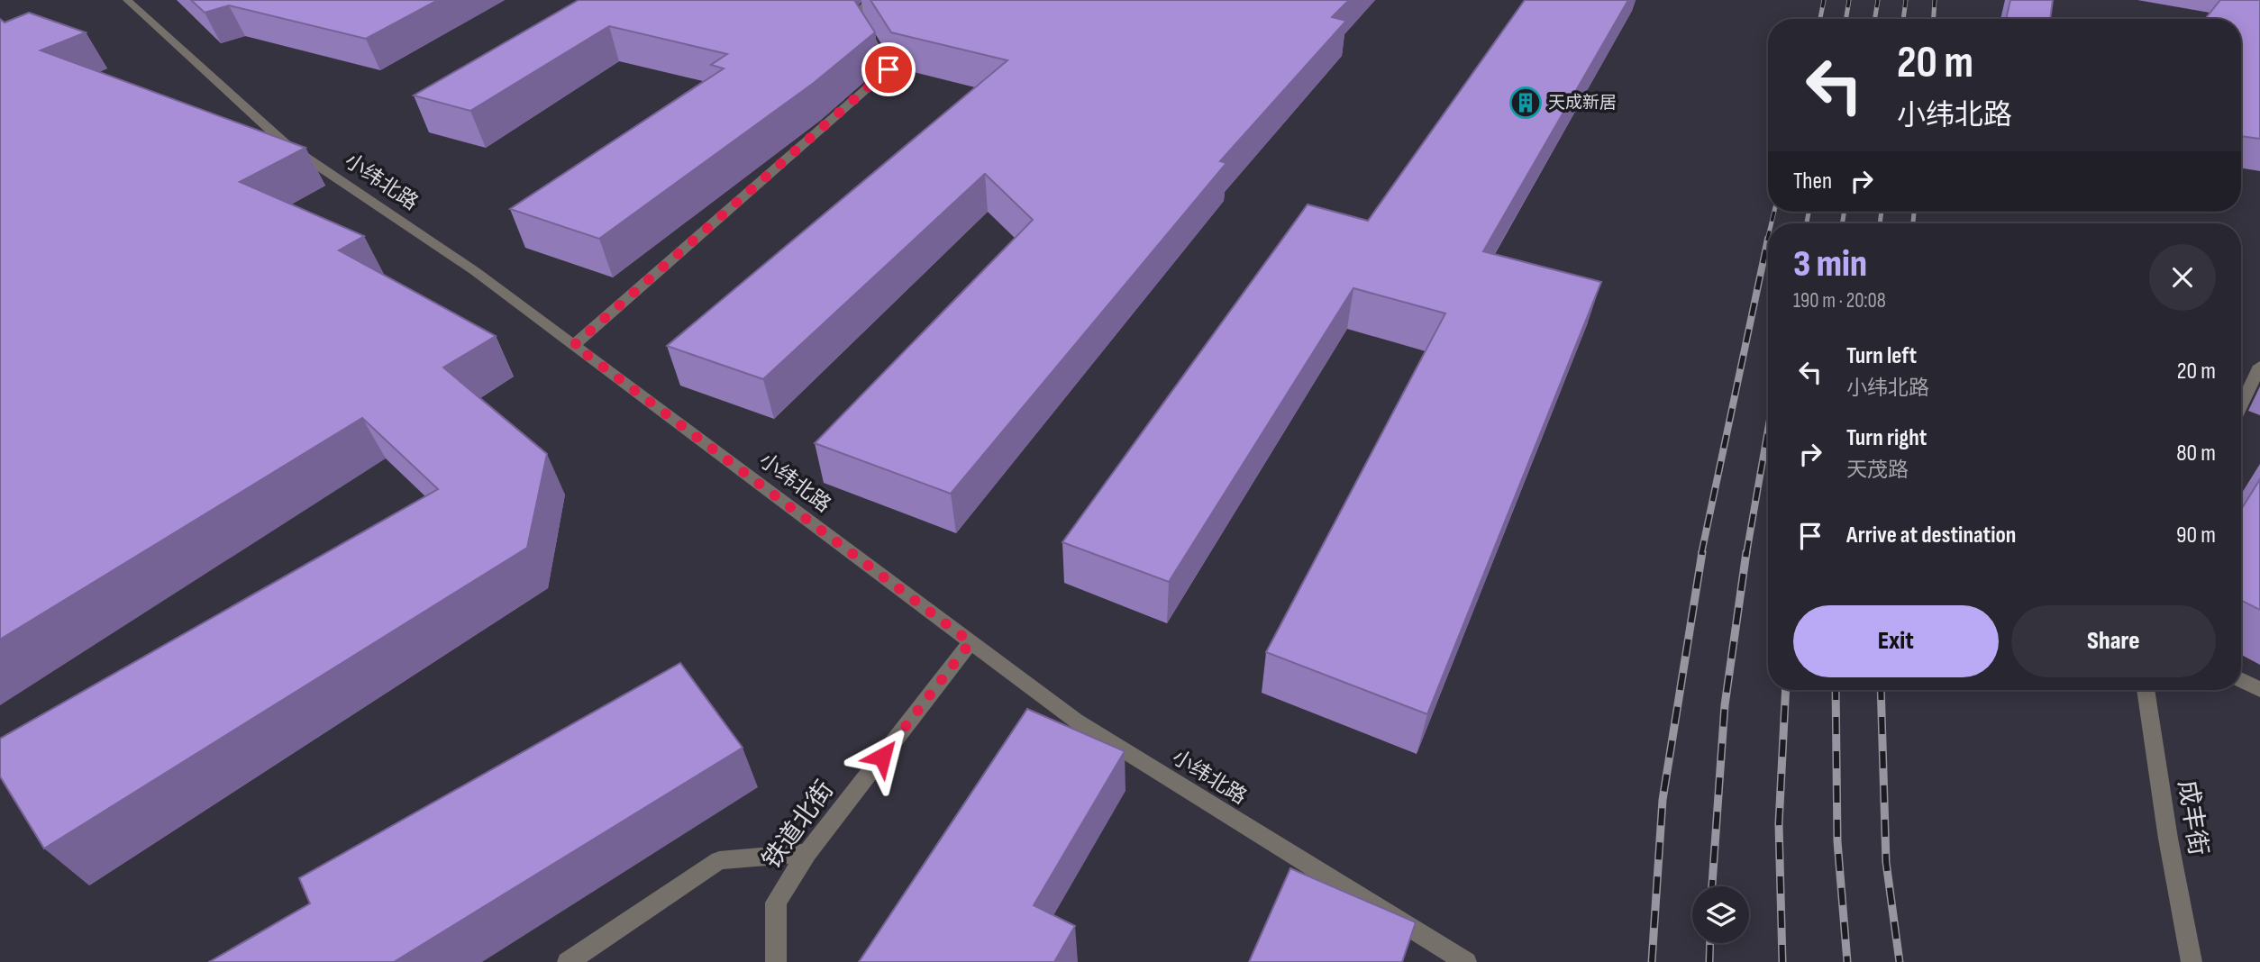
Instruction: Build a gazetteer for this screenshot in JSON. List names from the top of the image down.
{
  "streets": {
    "street": ["小纬北路", "成丰街", "铁道北街"]
  },
  "crossings": [
    ["小纬北路", "铁道北街"]
  ],
  "places": {
    "building": ["天成新居"]
  },
  "page": {
    "turn": ["20 m", "小纬北路"],
    "then": "Then",
    "heading": ["3 min", "190 m · 20:08"],
    "list": [
      {
        "name": "Turn left",
        "note": "小纬北路",
        "value": "20 m"
      },
      {
        "name": "Turn right",
        "note": "天茂路",
        "value": "80 m"
      },
      {
        "name": "Arrive at destination",
        "value": "90 m"
      }
    ],
    "buttons": ["Exit", "Share"]
  }
}
